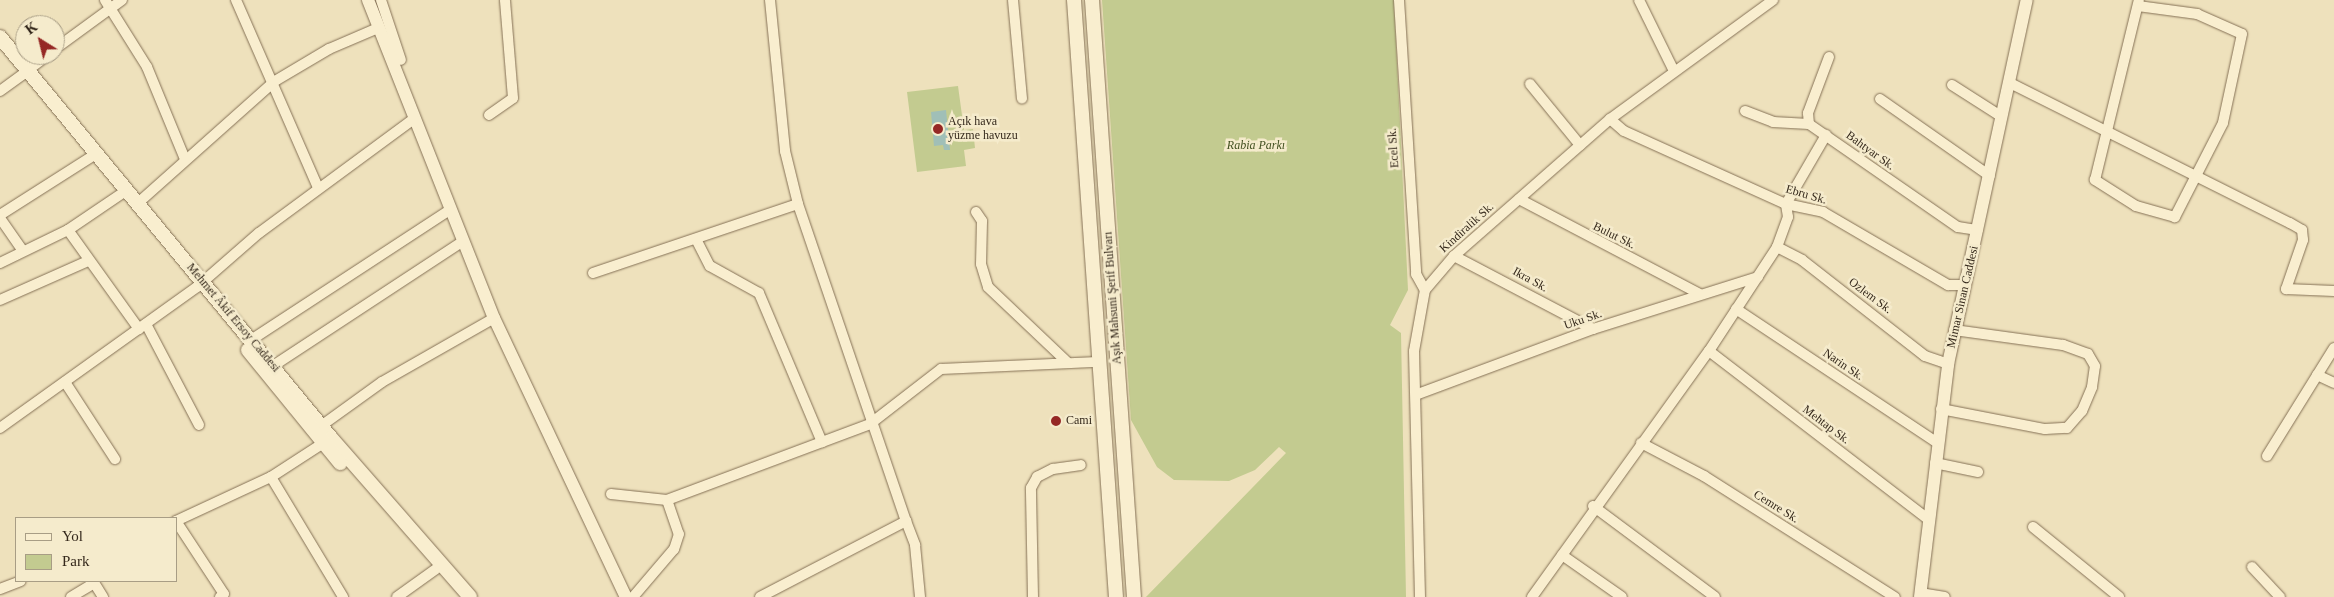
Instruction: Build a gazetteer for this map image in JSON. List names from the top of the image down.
{
  "streets": {
    "main road": ["Aşık Mahsuni Şerif Bulvarı", "Mehmet Âkif Ersoy Caddesi"],
    "street": [
      "Ecel Sk.",
      "Bahtyar Sk.",
      "Ebru Sk.",
      "Kindiralik Sk.",
      "Bulut Sk.",
      "Ikra Sk.",
      "Ozlem Sk.",
      "Mimar Sinan Caddesi",
      "Uku Sk.",
      "Narin Sk.",
      "Mehtap Sk.",
      "Cemre Sk."
    ]
  },
  "crossings": [
    ["Ecel Sk.", "Kindiralik Sk."],
    ["Bahtyar Sk.", "Mimar Sinan Caddesi"],
    ["Ebru Sk.", "Kindiralik Sk."],
    ["Ebru Sk.", "Mimar Sinan Caddesi"],
    ["Kindiralik Sk.", "Bulut Sk."],
    ["Kindiralik Sk.", "Ikra Sk."],
    ["Bulut Sk.", "Uku Sk."],
    ["Ikra Sk.", "Uku Sk."],
    ["Ozlem Sk.", "Mimar Sinan Caddesi"],
    ["Mimar Sinan Caddesi", "Narin Sk."],
    ["Mimar Sinan Caddesi", "Mehtap Sk."]
  ],
  "parks": ["Rabia Parkı"],
  "places": ["Açık hava yüzme havuzu", "Cami"],
  "legend": ["Yol", "Park"],
  "north": "top left"
}
